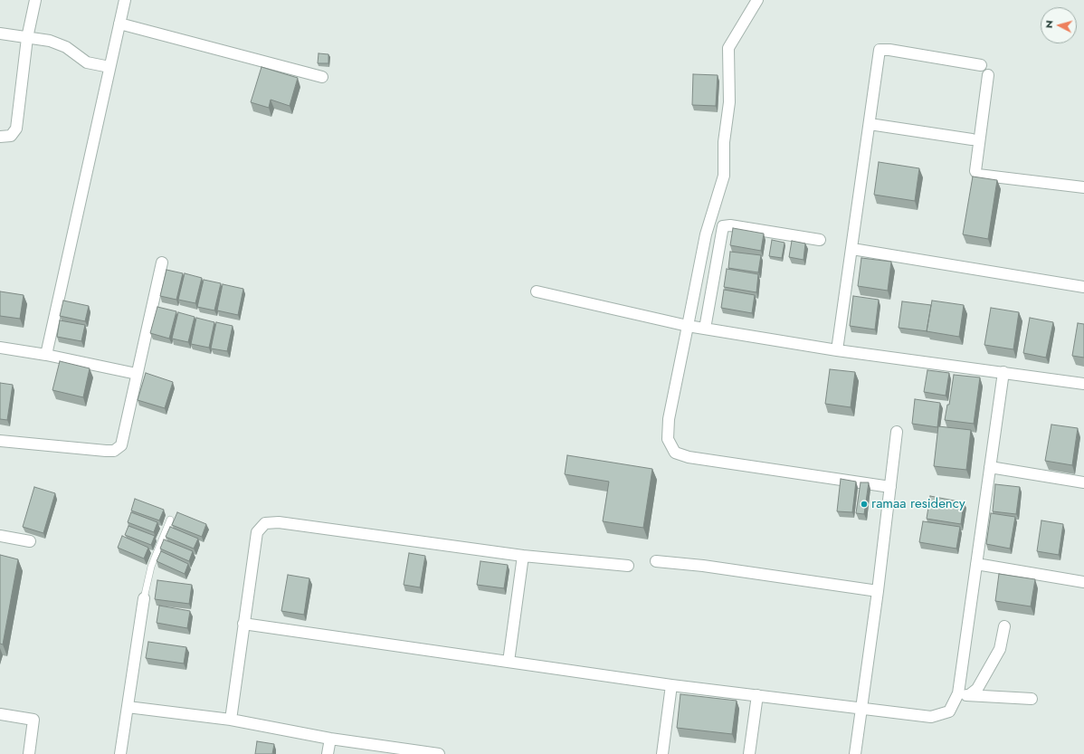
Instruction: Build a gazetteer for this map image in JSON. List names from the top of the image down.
{
  "places": ["ramaa residency"],
  "north": "left"
}
